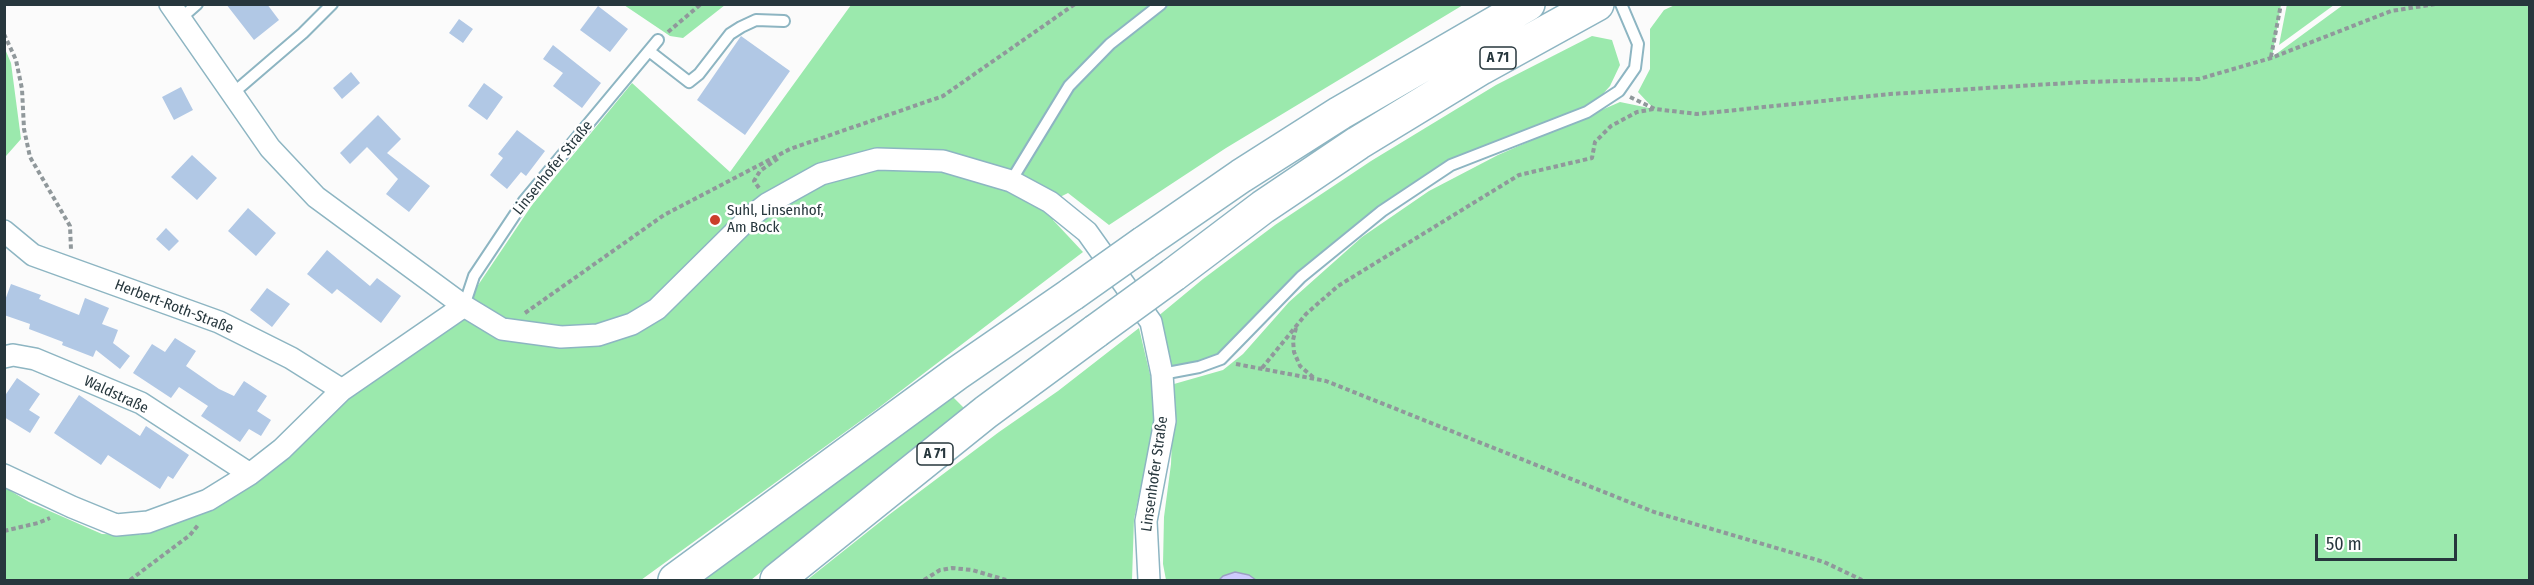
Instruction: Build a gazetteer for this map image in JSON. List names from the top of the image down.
{
  "streets": {
    "highway": ["A 71"],
    "street": ["Linsenhofer Straße", "Herbert-Roth-Straße", "Waldstraße"]
  },
  "places": ["Suhl, Linsenhof, Am Bock"],
  "scale_bar": "50 m"
}
